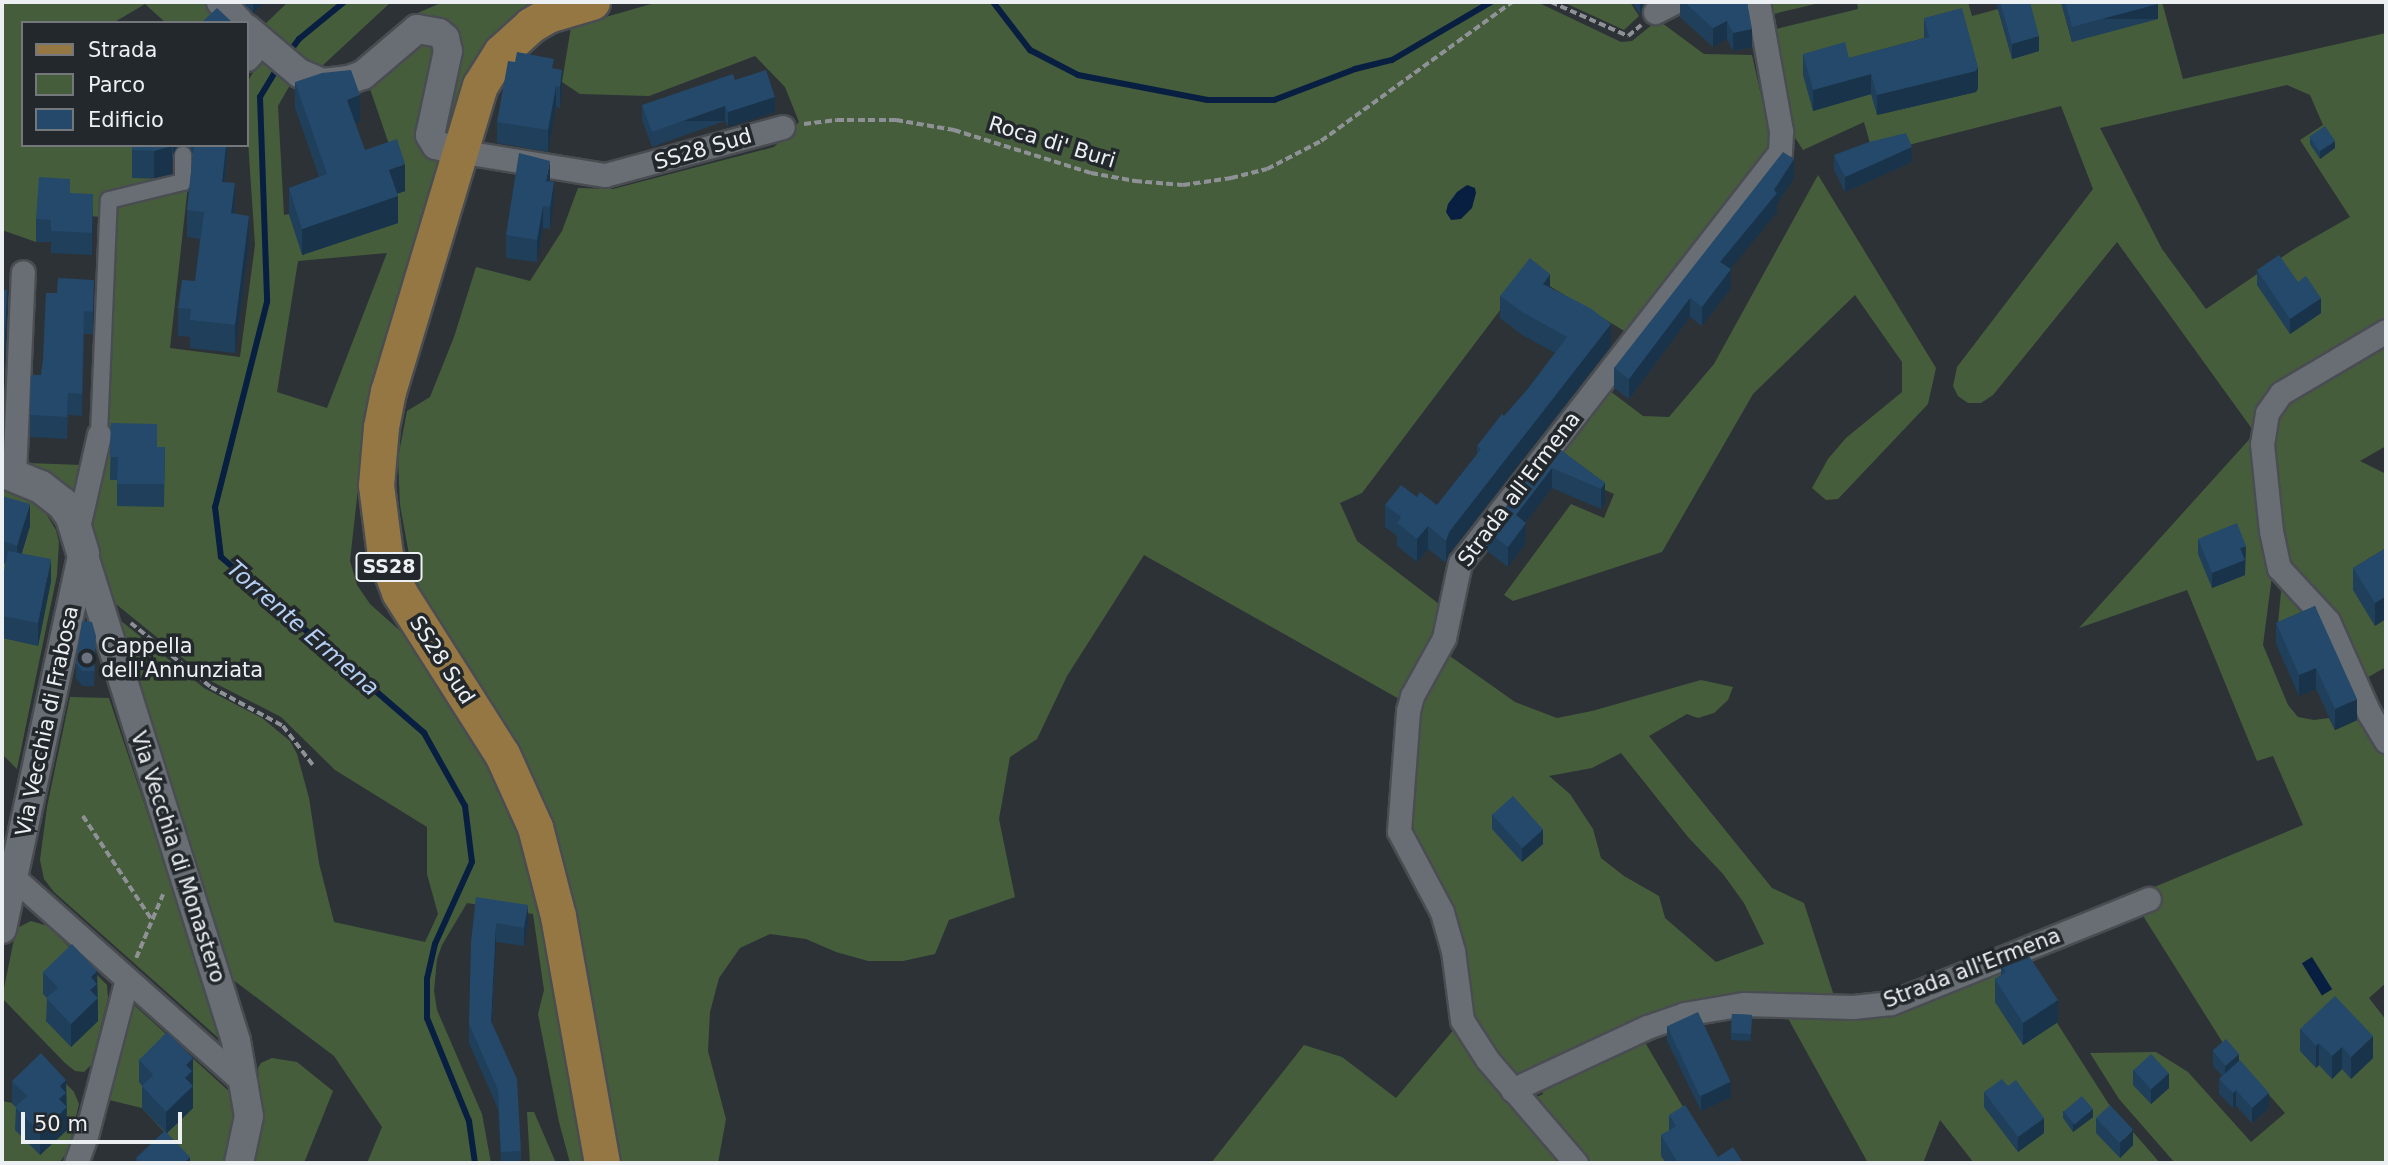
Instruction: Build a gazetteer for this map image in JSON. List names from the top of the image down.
{
  "streets": {
    "main road": ["SS28 Sud", "SS28"],
    "street": ["Strada all'Ermena", "Via Vecchia di Frabosa", "Via Vecchia di Monastero"],
    "path": ["Roca di' Buri"]
  },
  "crossings": [
    ["Roca di' Buri", "SS28 Sud"],
    ["Via Vecchia di Frabosa", "Via Vecchia di Monastero"]
  ],
  "water": ["Torrente Ermena"],
  "places": ["Cappella dell'Annunziata"],
  "legend": ["Strada", "Parco", "Edificio"],
  "scale_bar": "50 m"
}
